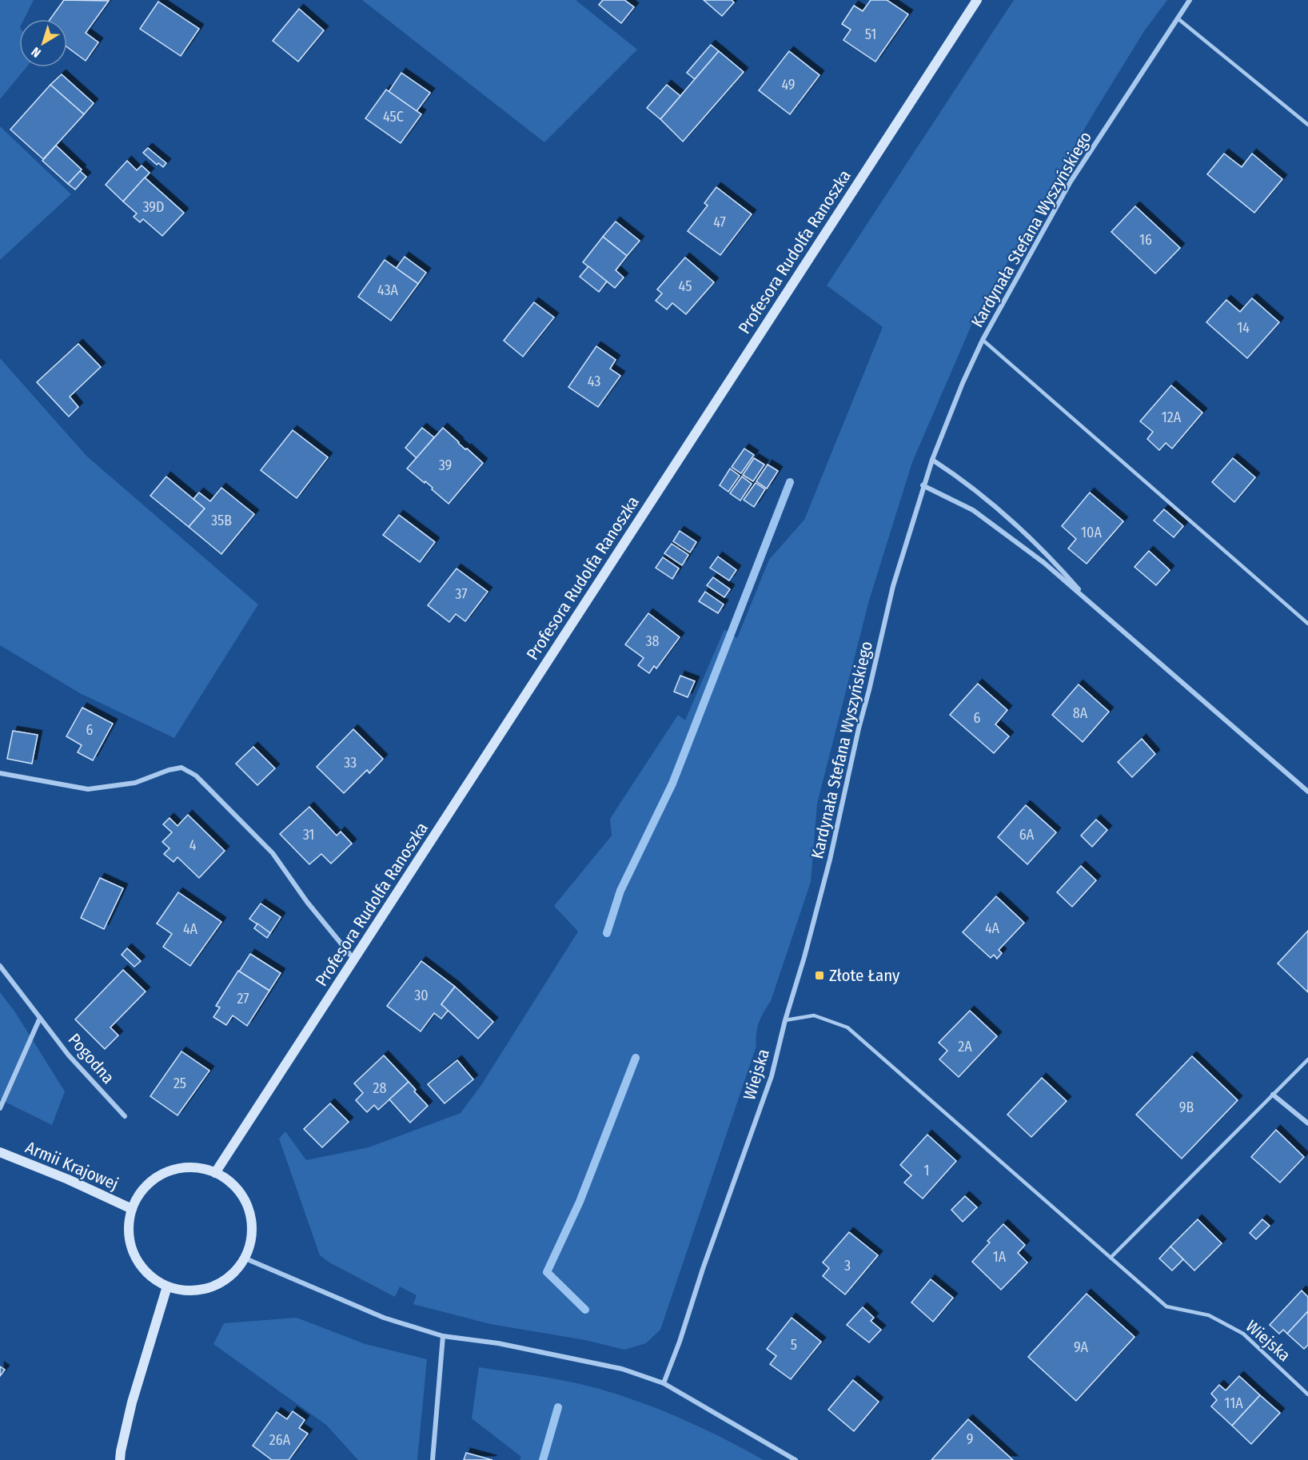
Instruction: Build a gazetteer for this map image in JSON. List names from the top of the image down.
{
  "streets": {
    "street": [
      "Kardynała Stefana Wyszyńskiego",
      "Profesora Rudolfa Ranoszka",
      "Pogodna",
      "Wiejska",
      "Armii Krajowej"
    ]
  },
  "crossings": [
    ["Kardynała Stefana Wyszyńskiego", "Wiejska"],
    ["Profesora Rudolfa Ranoszka", "Armii Krajowej"]
  ],
  "places": {
    "transit": ["Złote Łany"]
  },
  "house_numbers": [
    "51",
    "49",
    "45C",
    "39D",
    "47",
    "16",
    "45",
    "43A",
    "14",
    "43",
    "12A",
    "39",
    "35B",
    "10A",
    "37",
    "38",
    "8A",
    "6",
    "6",
    "33",
    "31",
    "6A",
    "4",
    "4A",
    "4A",
    "30",
    "27",
    "2A",
    "25",
    "28",
    "9B",
    "1",
    "1A",
    "3",
    "5",
    "9A",
    "11A",
    "9",
    "26A"
  ],
  "north": "bottom left"
}
